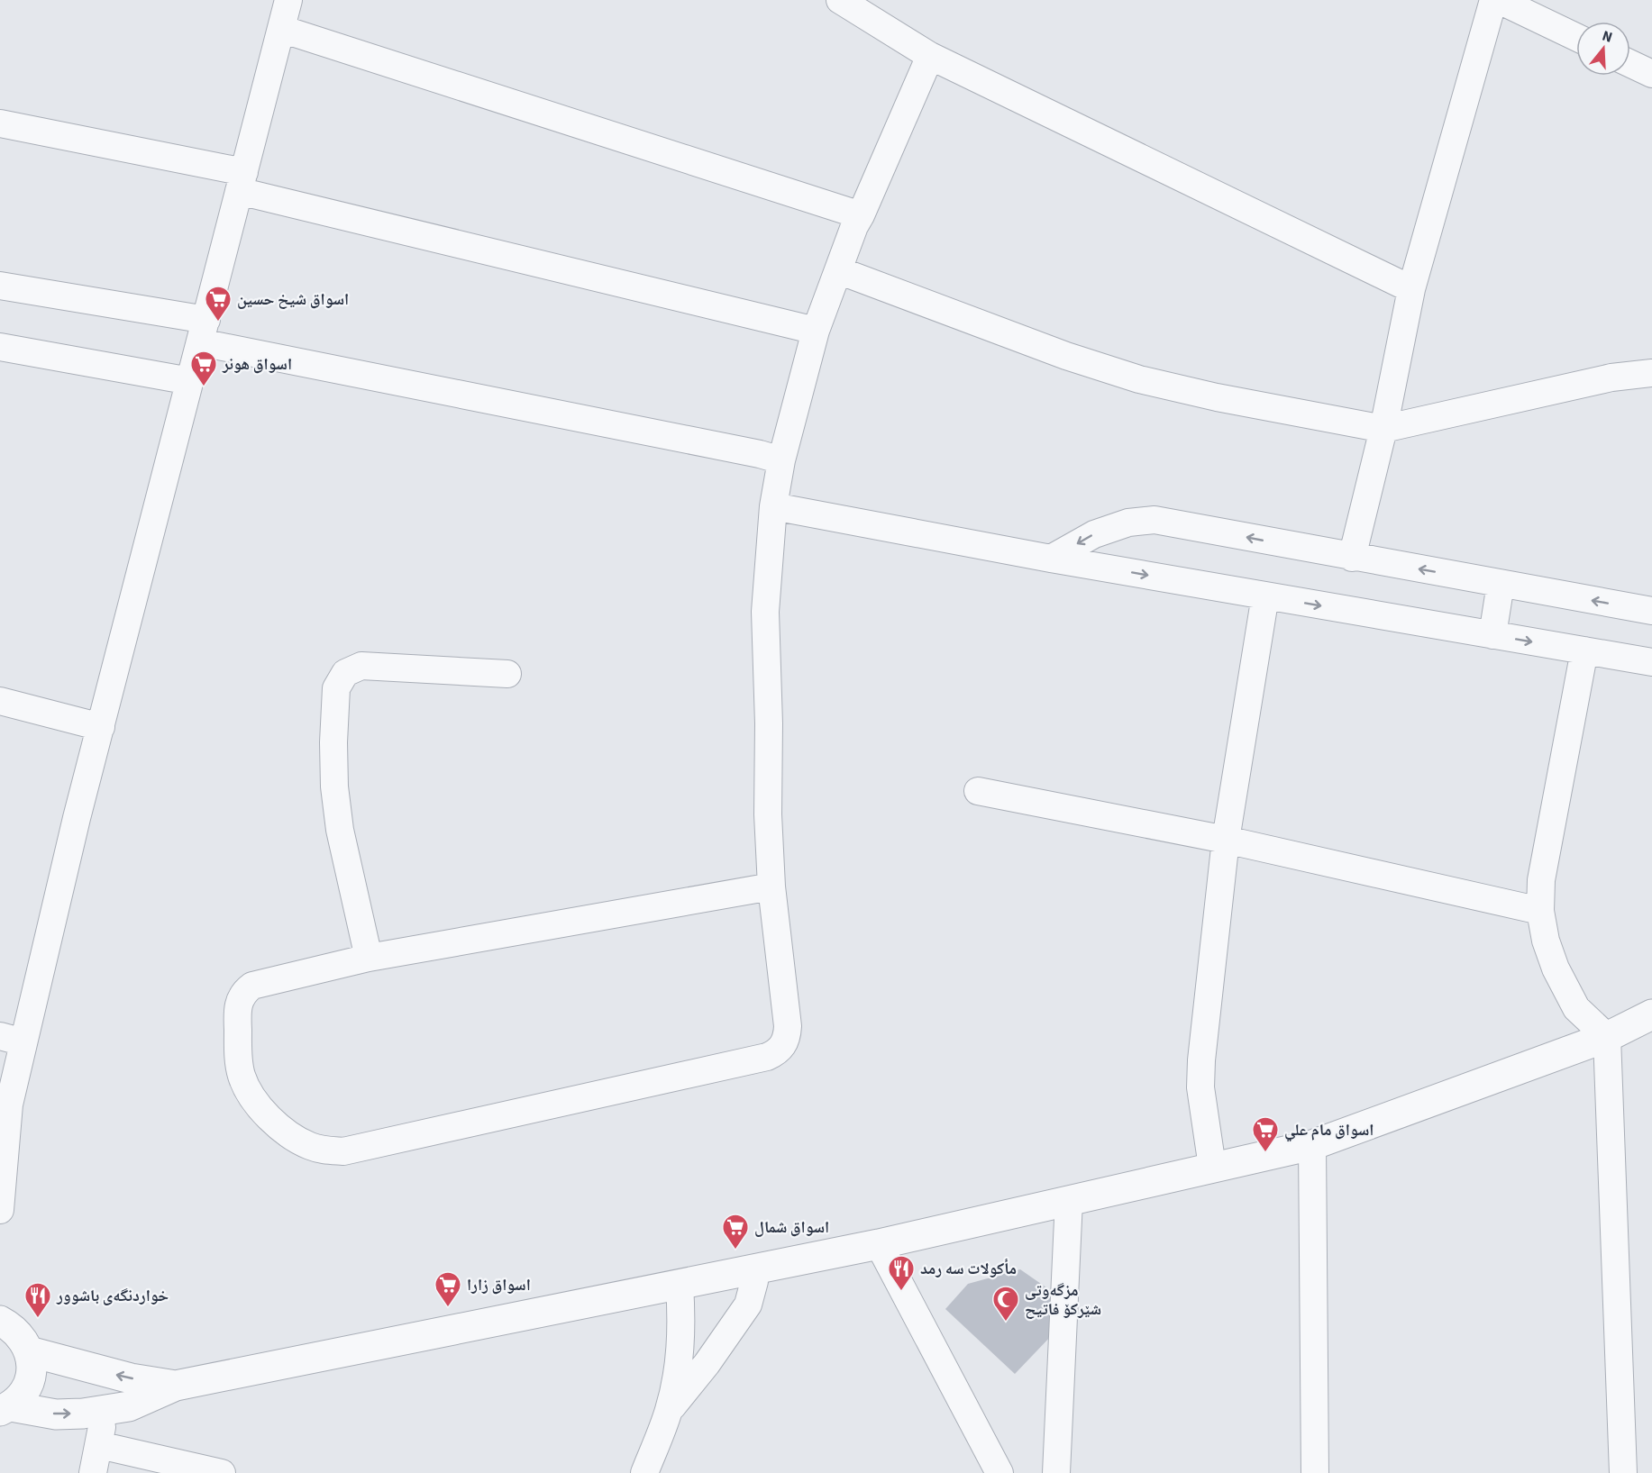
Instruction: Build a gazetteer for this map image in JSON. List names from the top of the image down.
{
  "places": {
    "supermarket": [
      "اسواق شيخ حسين",
      "اسواق هونر",
      "اسواق مام علي",
      "اسواق شمال",
      "اسواق زارا"
    ],
    "restaurant": ["مأكولات سه رمد", "خواردنگەی باشوور"],
    "mosque": ["مزگەوتی شێرکۆ فاتیح"]
  },
  "north": "top"
}
